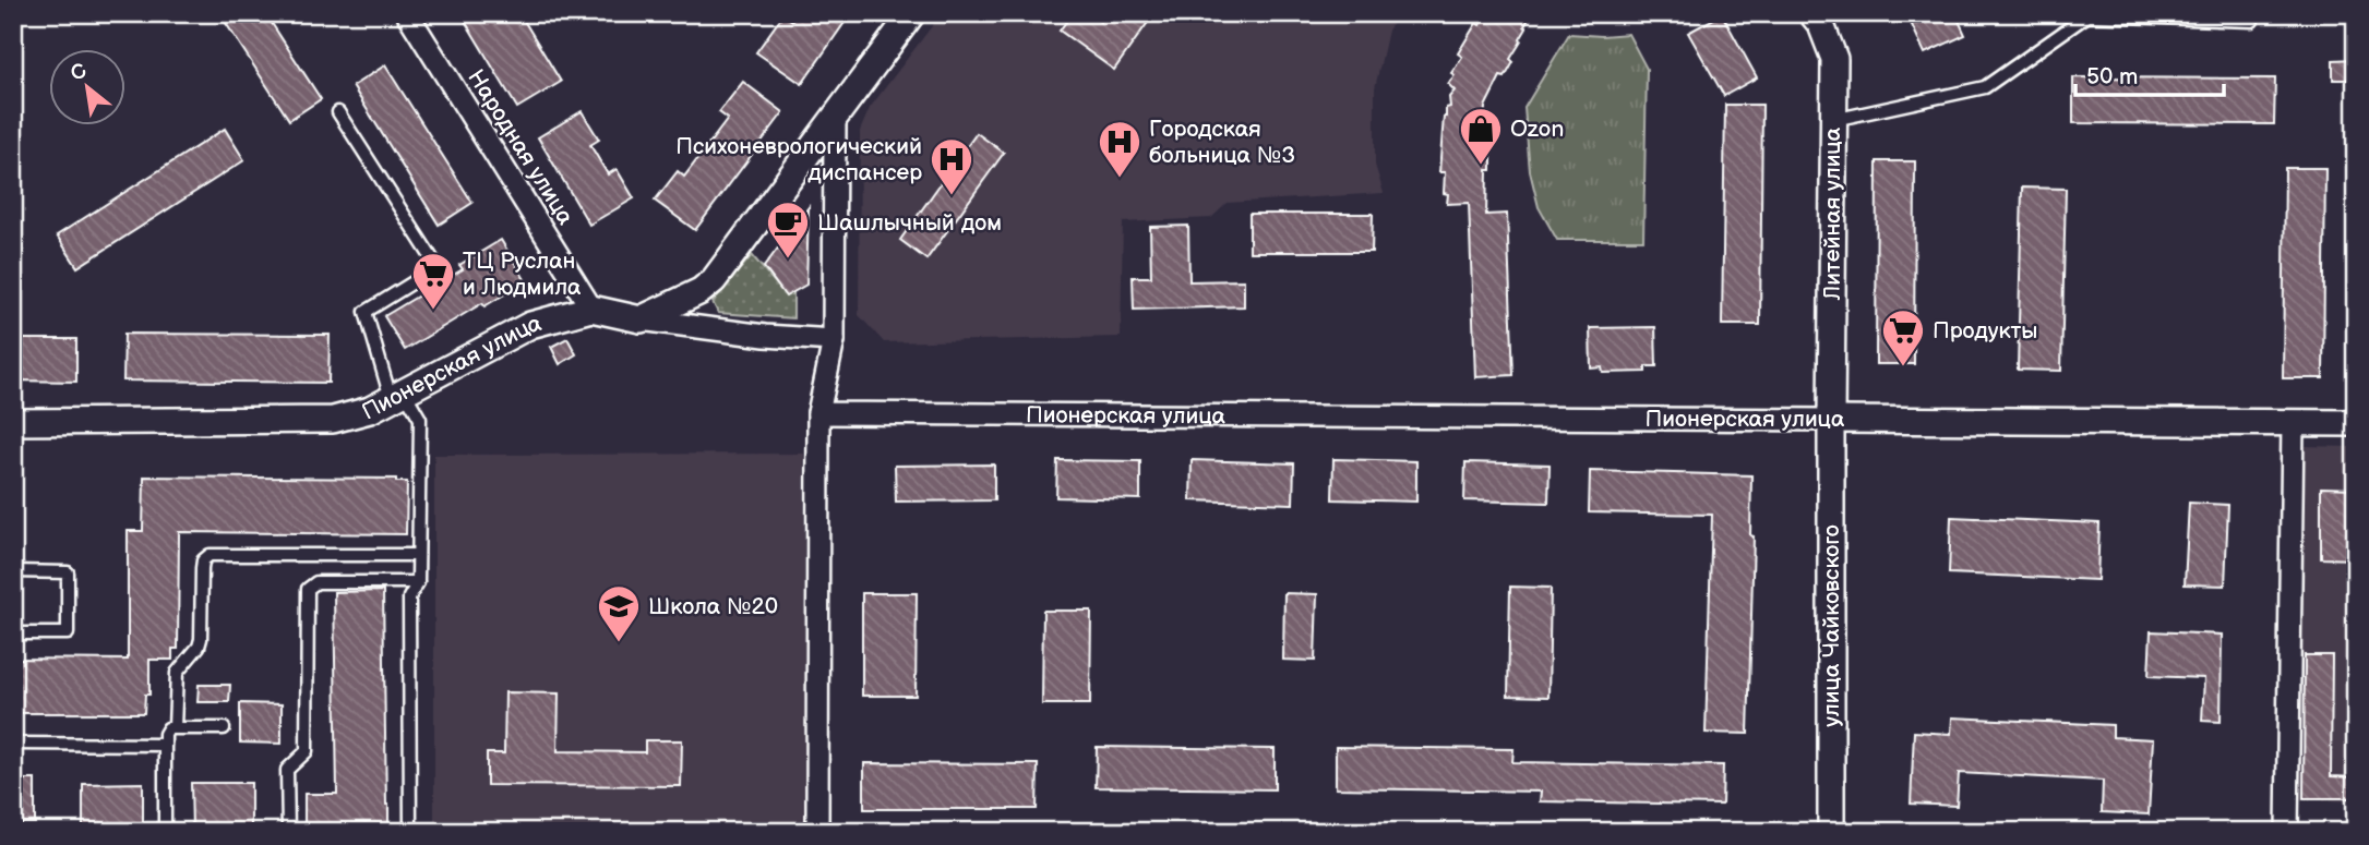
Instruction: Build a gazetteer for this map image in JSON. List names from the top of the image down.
{
  "streets": {
    "street": [
      "Народная улица",
      "Литейная улица",
      "Пионерская улица",
      "улица Чайковского"
    ]
  },
  "crossings": [
    ["Народная улица", "Пионерская улица"],
    ["Литейная улица", "Пионерская улица"],
    ["Литейная улица", "улица Чайковского"],
    ["Пионерская улица", "улица Чайковского"]
  ],
  "places": {
    "shop": ["Ozon"],
    "hospital": ["Городская больница №3", "Психоневрологический диспансер"],
    "cafe": ["Шашлычный дом"],
    "supermarket": ["ТЦ Руслан и Людмила", "Продукты"],
    "school or university": ["Школа №20"]
  },
  "scale_bar": "50 m",
  "north": "top left"
}
